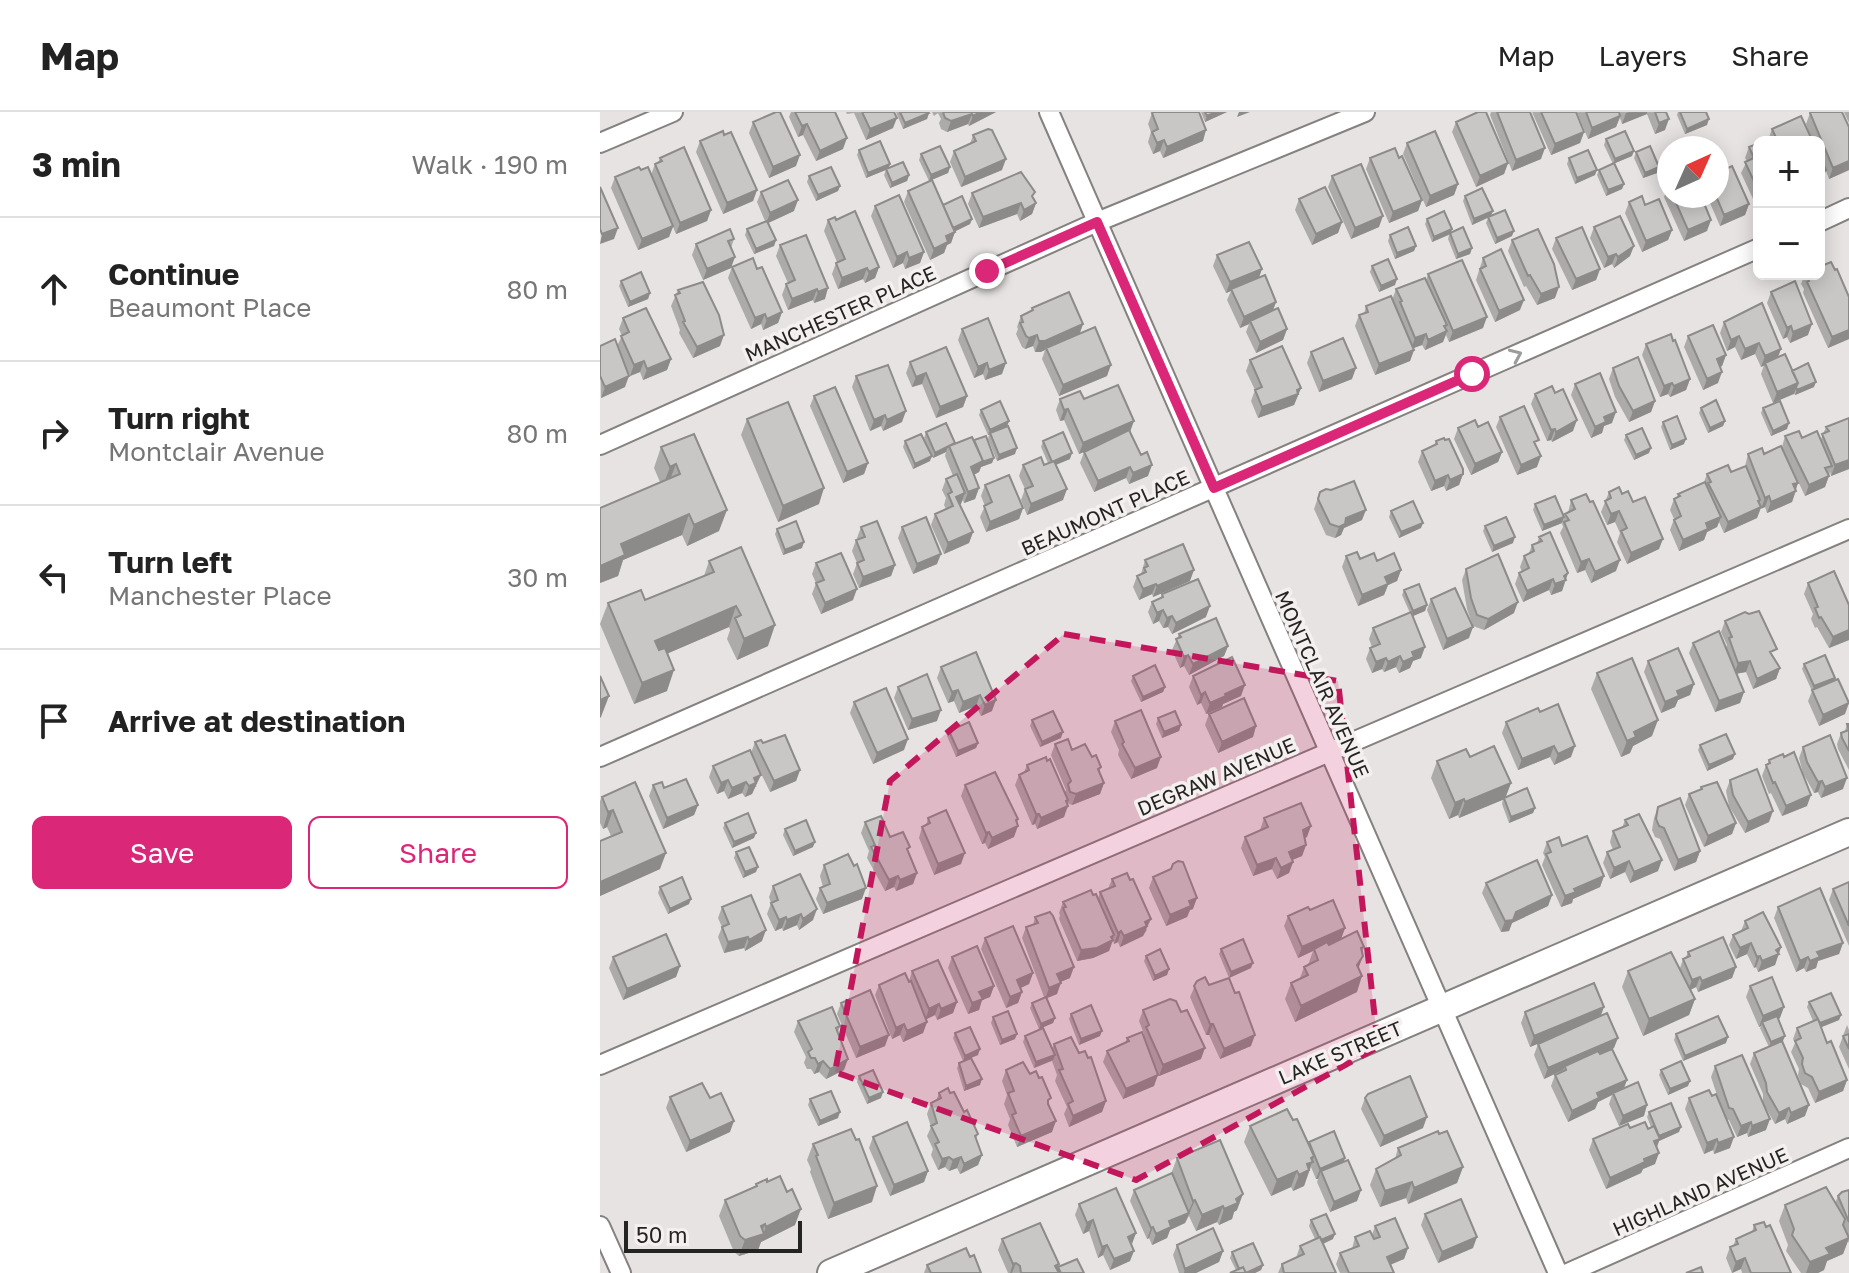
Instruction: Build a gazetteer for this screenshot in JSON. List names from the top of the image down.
{
  "streets": {
    "street": [
      "MANCHESTER PLACE",
      "BEAUMONT PLACE",
      "MONTCLAIR AVENUE",
      "DEGRAW AVENUE",
      "LAKE STREET",
      "HIGHLAND AVENUE"
    ]
  },
  "crossings": [
    ["MANCHESTER PLACE", "MONTCLAIR AVENUE"],
    ["BEAUMONT PLACE", "MONTCLAIR AVENUE"],
    ["MONTCLAIR AVENUE", "DEGRAW AVENUE"],
    ["MONTCLAIR AVENUE", "LAKE STREET"]
  ],
  "one_way": ["BEAUMONT PLACE"],
  "scale_bar": "50 m",
  "north": "top right",
  "page": {
    "header": "Map",
    "nav": ["Map", "Layers", "Share"],
    "heading": ["3 min", "Walk · 190 m"],
    "map_buttons": ["+", "−"],
    "list": [
      ["Continue", "Beaumont Place", "80 m"],
      ["Turn right", "Montclair Avenue", "80 m"],
      ["Turn left", "Manchester Place", "30 m"],
      "Arrive at destination"
    ],
    "buttons": ["Save", "Share"],
    "scale": "50 m"
  }
}
